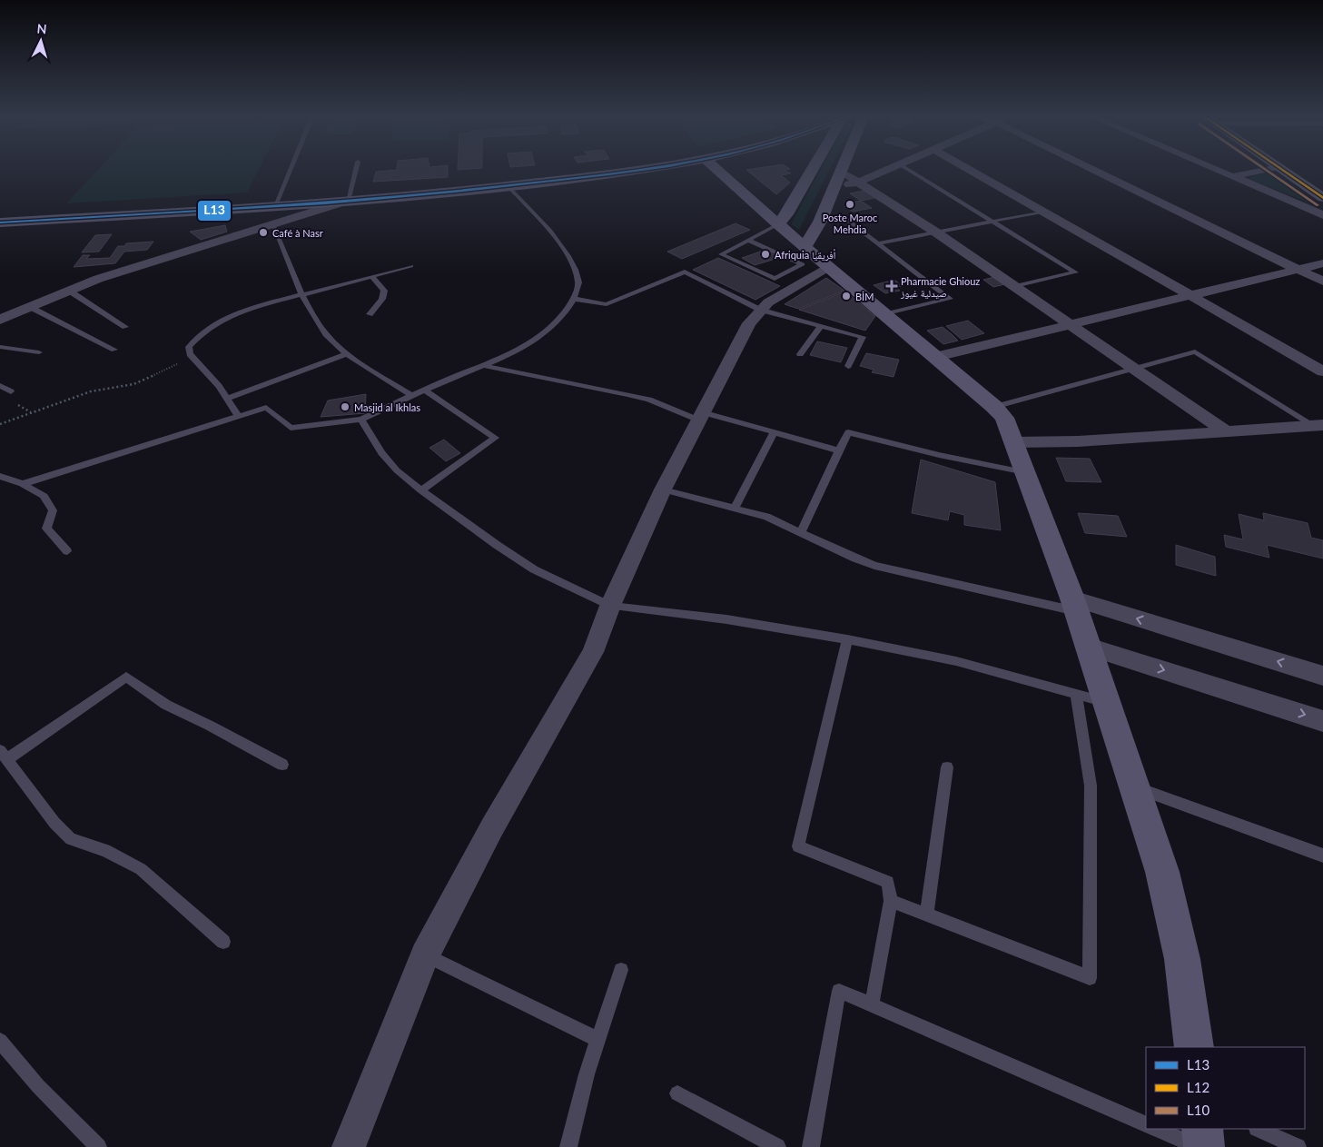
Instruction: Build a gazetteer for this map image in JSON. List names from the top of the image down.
{
  "places": {
    "other": [
      "Poste Maroc Mehdia",
      "Café à Nasr",
      "Afriquia أفريقيا",
      "BİM",
      "Masjid al Ikhlas"
    ],
    "health": ["Pharmacie Ghiouz صيدلية غيوز"]
  },
  "lines": ["transit line L13", "transit line L12", "transit line L10"],
  "legend": ["L13", "L12", "L10"],
  "north": "top"
}
